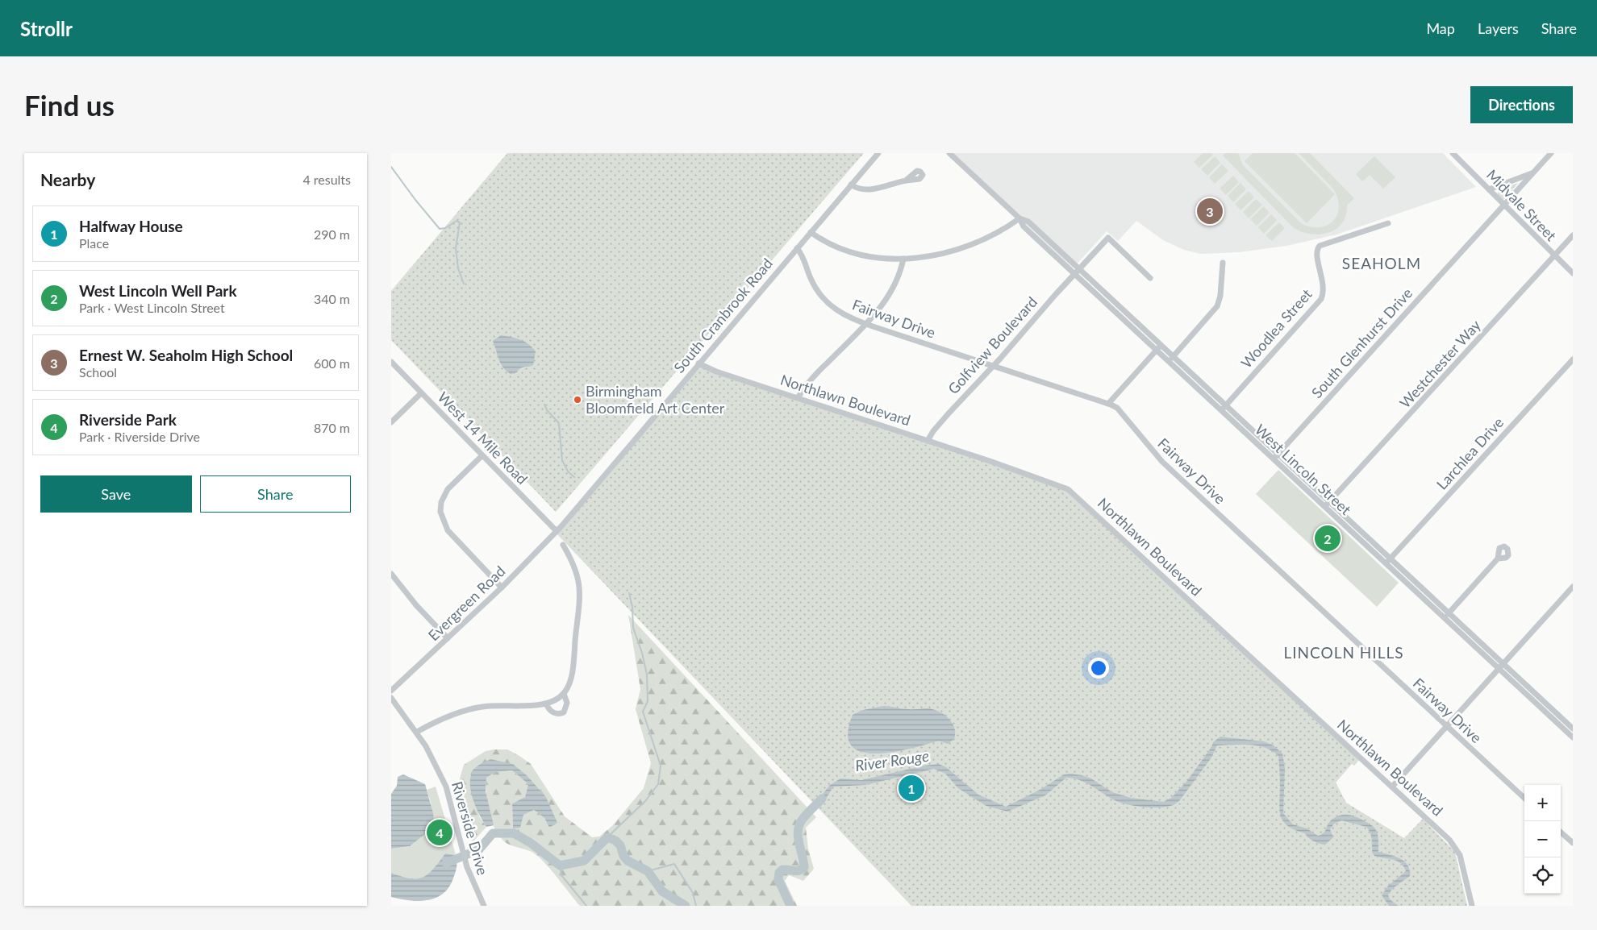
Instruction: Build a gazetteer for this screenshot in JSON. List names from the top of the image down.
{
  "streets": {
    "street": [
      "Midvale Street",
      "South Cranbrook Road",
      "Fairway Drive",
      "Woodlea Street",
      "South Glenhurst Drive",
      "Golfview Boulevard",
      "Westchester Way",
      "Northlawn Boulevard",
      "West 14 Mile Road",
      "Larchlea Drive",
      "West Lincoln Street",
      "Evergreen Road",
      "Riverside Drive"
    ]
  },
  "crossings": [
    ["Midvale Street", "South Glenhurst Drive"],
    ["Midvale Street", "Westchester Way"],
    ["South Cranbrook Road", "Fairway Drive"],
    ["South Cranbrook Road", "Northlawn Boulevard"],
    ["South Cranbrook Road", "West 14 Mile Road"],
    ["South Cranbrook Road", "Evergreen Road"],
    ["Fairway Drive", "Golfview Boulevard"],
    ["Woodlea Street", "West Lincoln Street"],
    ["South Glenhurst Drive", "West Lincoln Street"],
    ["Golfview Boulevard", "Northlawn Boulevard"],
    ["Golfview Boulevard", "West Lincoln Street"],
    ["Westchester Way", "West Lincoln Street"],
    ["West 14 Mile Road", "Evergreen Road"],
    ["Larchlea Drive", "West Lincoln Street"]
  ],
  "districts": ["SEAHOLM", "LINCOLN HILLS"],
  "water": ["River Rouge"],
  "places": ["Birmingham Bloomfield Art Center"],
  "page": {
    "header": "Strollr",
    "nav": ["Map", "Layers", "Share"],
    "buttons": [
      "Directions",
      ["Save", "Share"]
    ],
    "title": "Find us",
    "heading": ["Nearby", "4 results"],
    "pins": [
      "3",
      "2",
      "1",
      "4"
    ],
    "list": [
      {
        "mark": "1",
        "name": "Halfway House",
        "note": "Place",
        "value": "290 m"
      },
      {
        "mark": "2",
        "name": "West Lincoln Well Park",
        "note": "Park · West Lincoln Street",
        "value": "340 m"
      },
      {
        "mark": "3",
        "name": "Ernest W. Seaholm High School",
        "note": "School",
        "value": "600 m"
      },
      {
        "mark": "4",
        "name": "Riverside Park",
        "note": "Park · Riverside Drive",
        "value": "870 m"
      }
    ],
    "map_buttons": ["+", "−"]
  }
}
